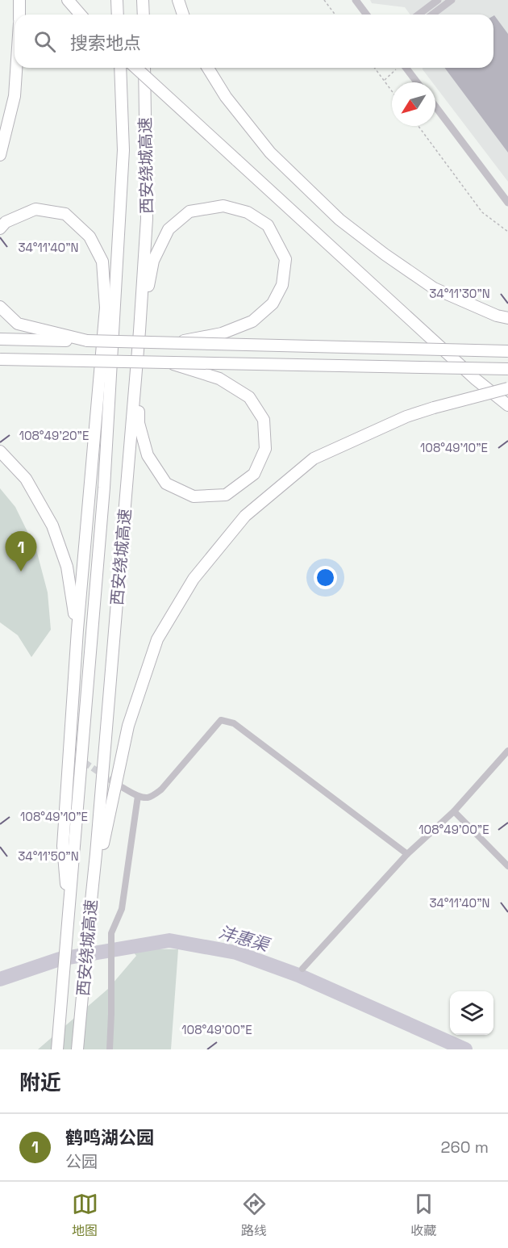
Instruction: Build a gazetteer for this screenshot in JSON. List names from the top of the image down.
{
  "streets": {
    "highway": ["西安绕城高速"]
  },
  "water": ["沣惠渠"],
  "north": "bottom left",
  "page": {
    "search": "搜索地点",
    "pins": "1",
    "heading": "附近",
    "list": [
      {
        "mark": "1",
        "name": "鹤鸣湖公园",
        "note": "公园",
        "value": "260 m"
      }
    ],
    "nav": ["地图", "路线", "收藏"]
  },
  "coordinates": [
    "34°11'40\"N",
    "34°11'30\"N",
    "108°49'20\"E",
    "108°49'10\"E",
    "108°49'00\"E",
    "34°11'50\"N"
  ]
}
